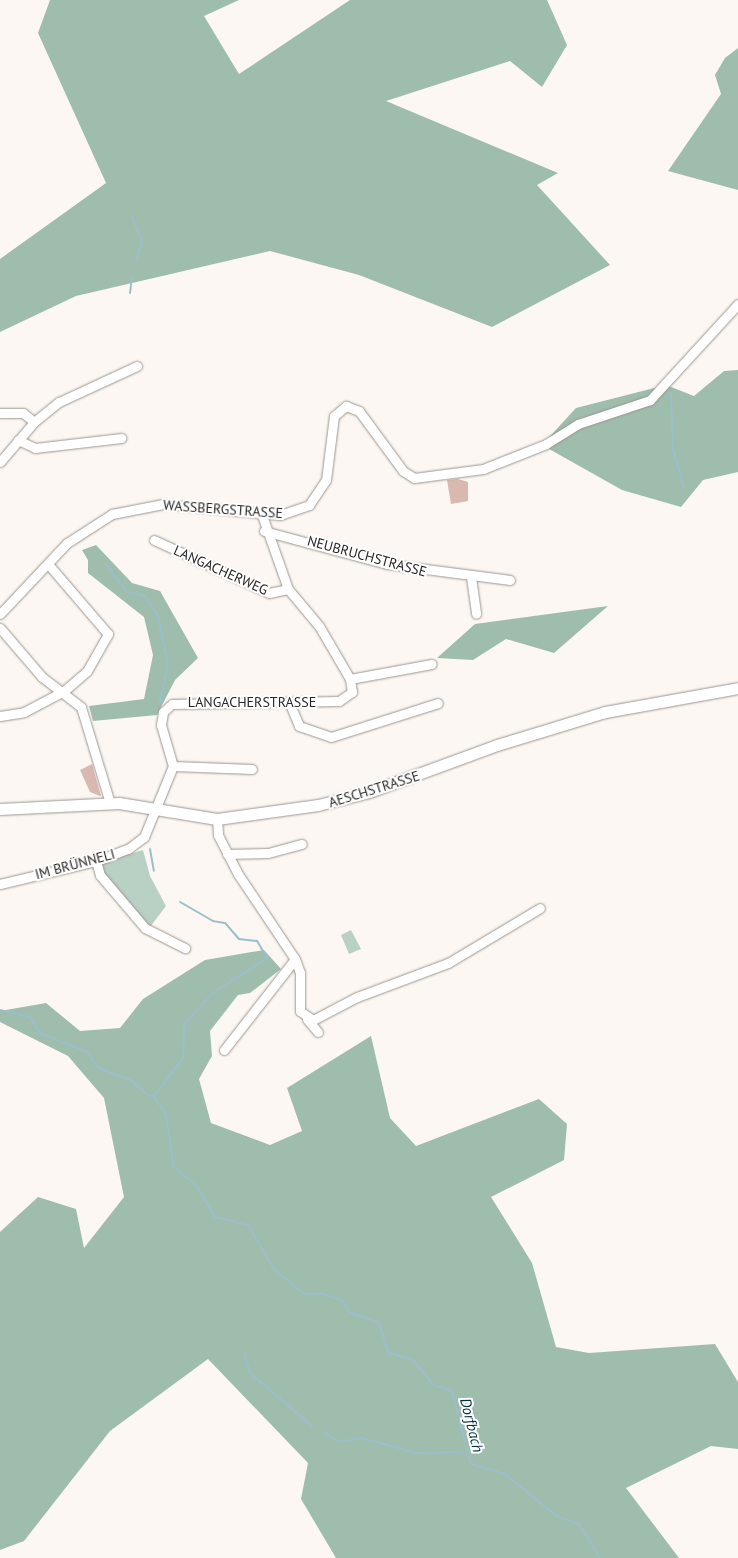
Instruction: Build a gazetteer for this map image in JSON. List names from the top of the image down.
{
  "streets": {
    "main road": ["AESCHSTRASSE"],
    "street": [
      "WASSBERGSTRASSE",
      "NEUBRUCHSTRASSE",
      "LANGACHERWEG",
      "LANGACHERSTRASSE",
      "IM BRÜNNELI"
    ]
  },
  "crossings": [
    ["AESCHSTRASSE", "IM BRÜNNELI"]
  ],
  "water": ["Dorfbach"]
}
